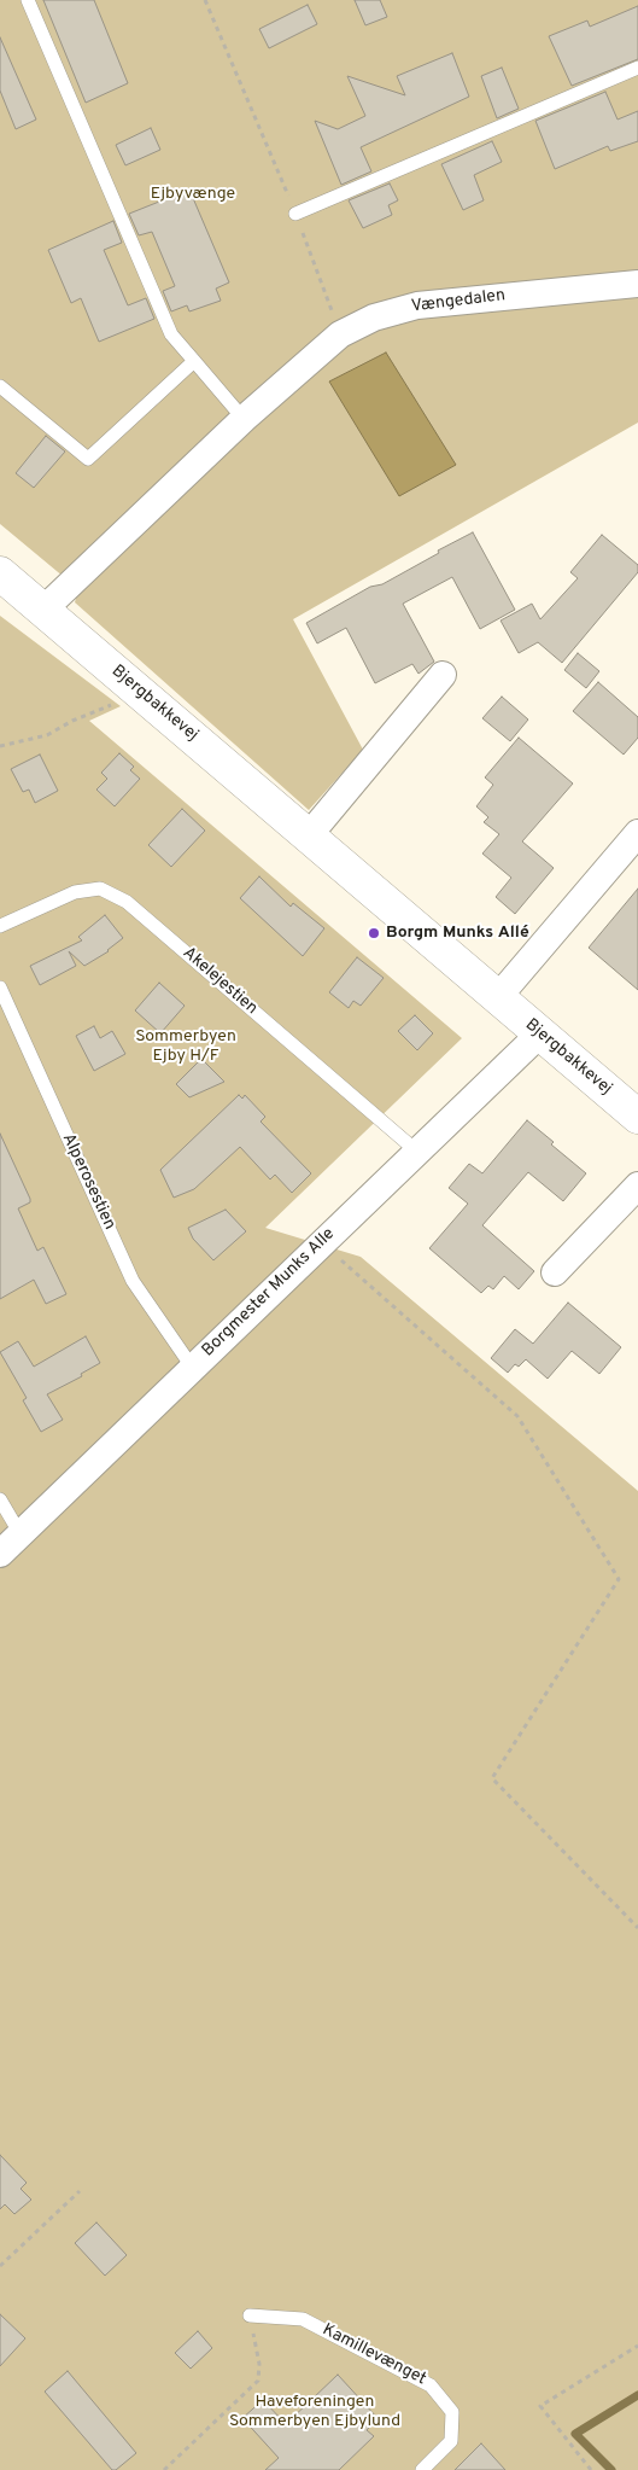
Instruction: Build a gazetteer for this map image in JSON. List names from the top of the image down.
{
  "streets": {
    "street": ["Vængedalen", "Bjergbakkevej", "Borgmester Munks Alle"],
    "lane": ["Akelejestien", "Alperosestien", "Kamillevænget"]
  },
  "crossings": [
    ["Vængedalen", "Bjergbakkevej"],
    ["Bjergbakkevej", "Borgmester Munks Alle"],
    ["Akelejestien", "Borgmester Munks Alle"],
    ["Alperosestien", "Borgmester Munks Alle"]
  ],
  "parks": ["Ejbyvænge", "Sommerbyen Ejby H/F", "Haveforeningen Sommerbyen Ejbylund"],
  "places": ["Borgm Munks Allé"]
}
